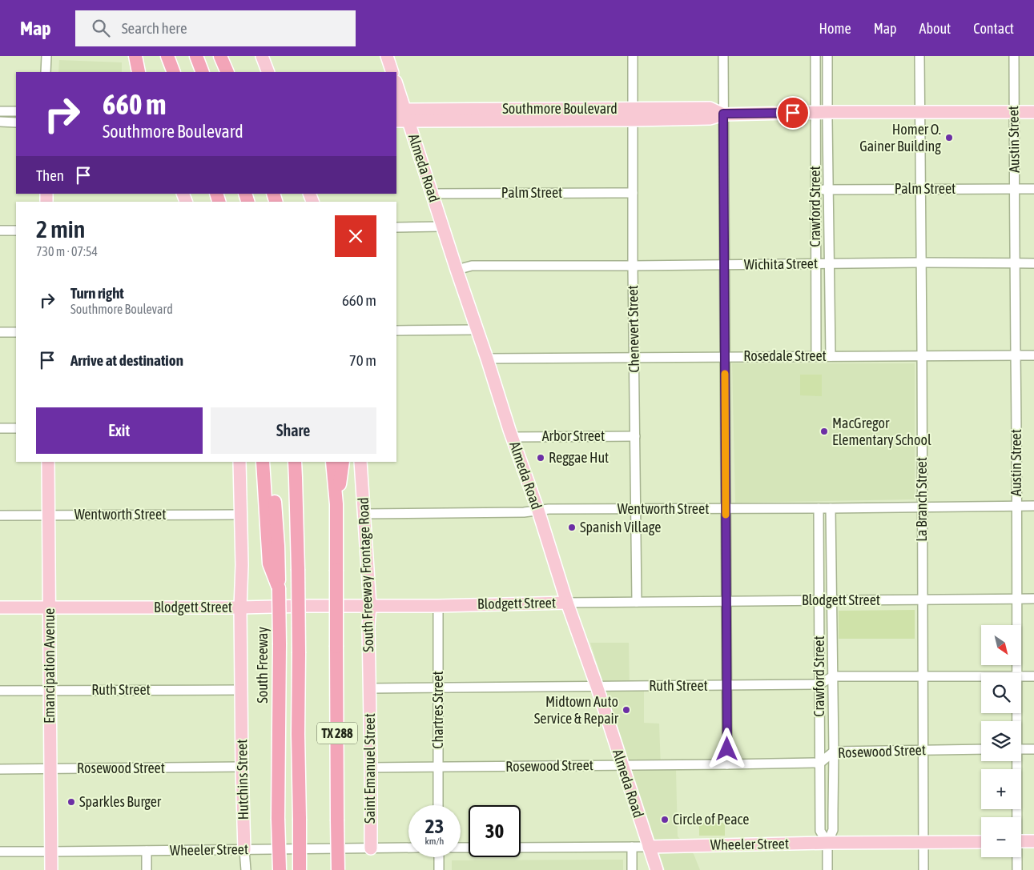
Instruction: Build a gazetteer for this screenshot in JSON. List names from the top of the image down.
{
  "streets": {
    "highway": ["South Freeway", "TX 288"],
    "main road": [
      "Southmore Boulevard",
      "Almeda Road",
      "South Freeway Frontage Road",
      "Blodgett Street",
      "Emancipation Avenue",
      "Saint Emanuel Street",
      "Hutchins Street",
      "Wheeler Street"
    ],
    "street": [
      "Austin Street",
      "Palm Street",
      "Crawford Street",
      "Wichita Street",
      "Chenevert Street",
      "Rosedale Street",
      "Arbor Street",
      "La Branch Street",
      "Wentworth Street",
      "Ruth Street",
      "Chartres Street",
      "Rosewood Street"
    ]
  },
  "crossings": [
    ["Southmore Boulevard", "Austin Street"],
    ["Southmore Boulevard", "Almeda Road"],
    ["Southmore Boulevard", "Crawford Street"],
    ["Southmore Boulevard", "Chenevert Street"],
    ["Southmore Boulevard", "La Branch Street"],
    ["Austin Street", "Palm Street"],
    ["Austin Street", "Wichita Street"],
    ["Austin Street", "Rosedale Street"],
    ["Austin Street", "Wentworth Street"],
    ["Austin Street", "Blodgett Street"],
    ["Almeda Road", "Palm Street"],
    ["Almeda Road", "Wichita Street"],
    ["Almeda Road", "Rosedale Street"],
    ["Almeda Road", "Arbor Street"],
    ["Almeda Road", "Wentworth Street"],
    ["Almeda Road", "Blodgett Street"],
    ["Almeda Road", "Ruth Street"],
    ["Almeda Road", "Rosewood Street"],
    ["Almeda Road", "Wheeler Street"],
    ["Palm Street", "Crawford Street"],
    ["Palm Street", "Chenevert Street"],
    ["Palm Street", "La Branch Street"],
    ["Crawford Street", "Wichita Street"],
    ["Crawford Street", "Rosedale Street"],
    ["Crawford Street", "Wentworth Street"],
    ["Crawford Street", "Blodgett Street"],
    ["Crawford Street", "Ruth Street"],
    ["Crawford Street", "Rosewood Street"],
    ["Crawford Street", "Wheeler Street"],
    ["Wichita Street", "Chenevert Street"],
    ["Wichita Street", "La Branch Street"],
    ["Chenevert Street", "Rosedale Street"],
    ["Chenevert Street", "Arbor Street"],
    ["Chenevert Street", "Wentworth Street"],
    ["Chenevert Street", "Blodgett Street"],
    ["Rosedale Street", "La Branch Street"],
    ["La Branch Street", "Wentworth Street"],
    ["La Branch Street", "Blodgett Street"],
    ["La Branch Street", "Ruth Street"],
    ["La Branch Street", "Rosewood Street"],
    ["La Branch Street", "Wheeler Street"],
    ["Wentworth Street", "South Freeway Frontage Road"],
    ["Wentworth Street", "Emancipation Avenue"],
    ["South Freeway Frontage Road", "Blodgett Street"],
    ["South Freeway Frontage Road", "Ruth Street"],
    ["South Freeway Frontage Road", "Saint Emanuel Street"],
    ["Blodgett Street", "Emancipation Avenue"],
    ["Blodgett Street", "Chartres Street"],
    ["Emancipation Avenue", "Ruth Street"],
    ["Emancipation Avenue", "Rosewood Street"],
    ["Emancipation Avenue", "Wheeler Street"],
    ["Ruth Street", "Chartres Street"],
    ["Ruth Street", "Saint Emanuel Street"],
    ["Ruth Street", "Hutchins Street"],
    ["Chartres Street", "Rosewood Street"],
    ["Rosewood Street", "Saint Emanuel Street"],
    ["Rosewood Street", "Hutchins Street"],
    ["Saint Emanuel Street", "Wheeler Street"],
    ["Hutchins Street", "Wheeler Street"]
  ],
  "places": [
    "Homer O. Gainer Building",
    "MacGregor Elementary School",
    "Reggae Hut",
    "Spanish Village",
    "Midtown Auto Service & Repair",
    "Sparkles Burger",
    "Circle of Peace"
  ],
  "north": "bottom right",
  "page": {
    "header": "Map",
    "search": "Search here",
    "nav": [
      "Home",
      "Map",
      "About",
      "Contact"
    ],
    "turn": ["660 m", "Southmore Boulevard"],
    "then": "Then",
    "heading": ["2 min", "730 m · 07:54"],
    "list": [
      {
        "name": "Turn right",
        "note": "Southmore Boulevard",
        "value": "660 m"
      },
      {
        "name": "Arrive at destination",
        "value": "70 m"
      }
    ],
    "buttons": ["Exit", "Share"],
    "map_buttons": ["+", "−"],
    "speed": "23 km/h",
    "limit": "30"
  }
}
